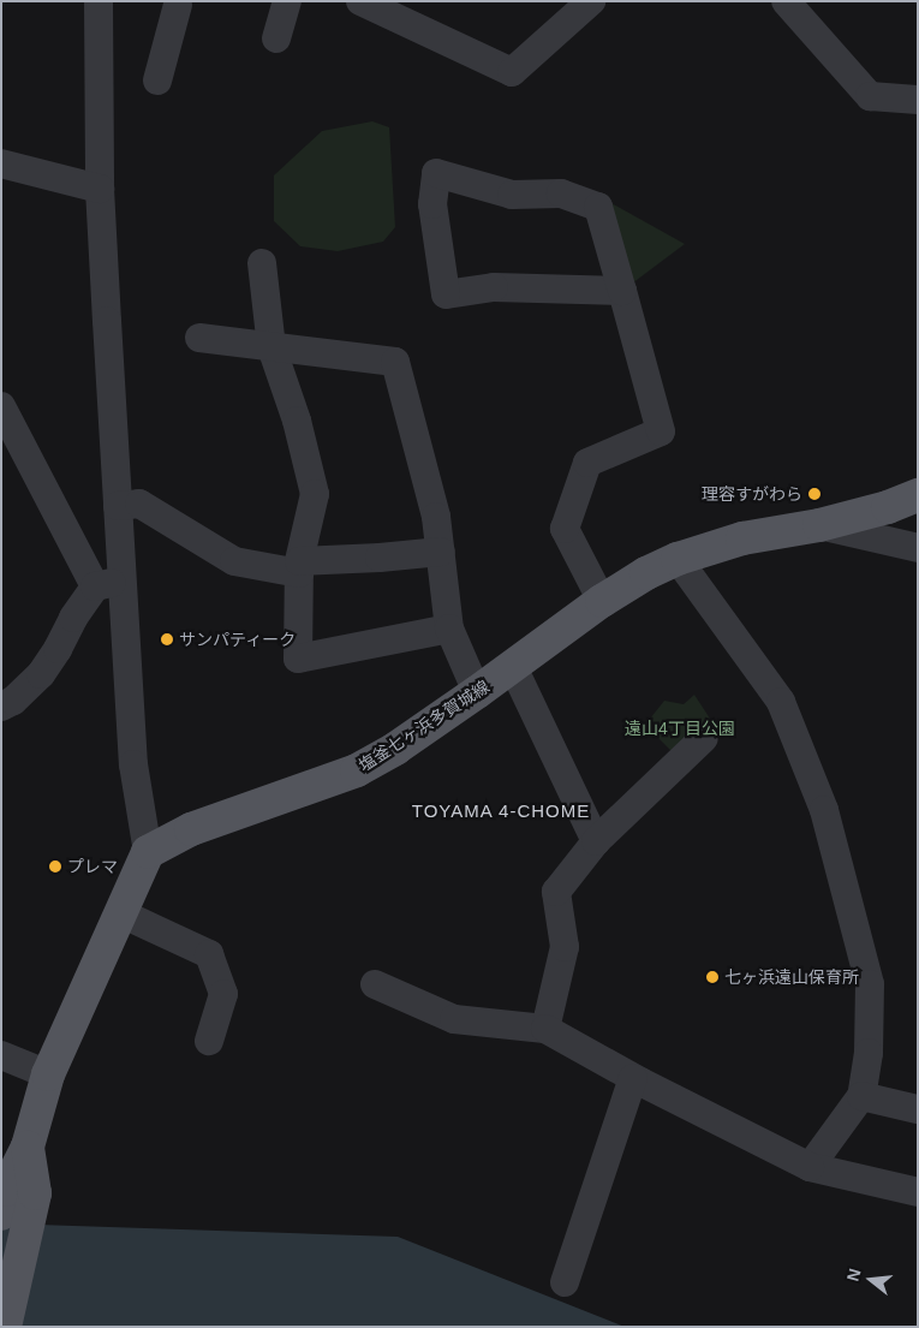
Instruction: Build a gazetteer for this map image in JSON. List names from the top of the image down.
{
  "streets": {
    "main road": ["塩釜七ヶ浜多賀城線"]
  },
  "districts": ["TOYAMA 4-CHOME"],
  "parks": ["遠山4丁目公園"],
  "places": [
    "理容すがわら",
    "サンパティーク",
    "プレマ",
    "七ヶ浜遠山保育所"
  ],
  "north": "left"
}
